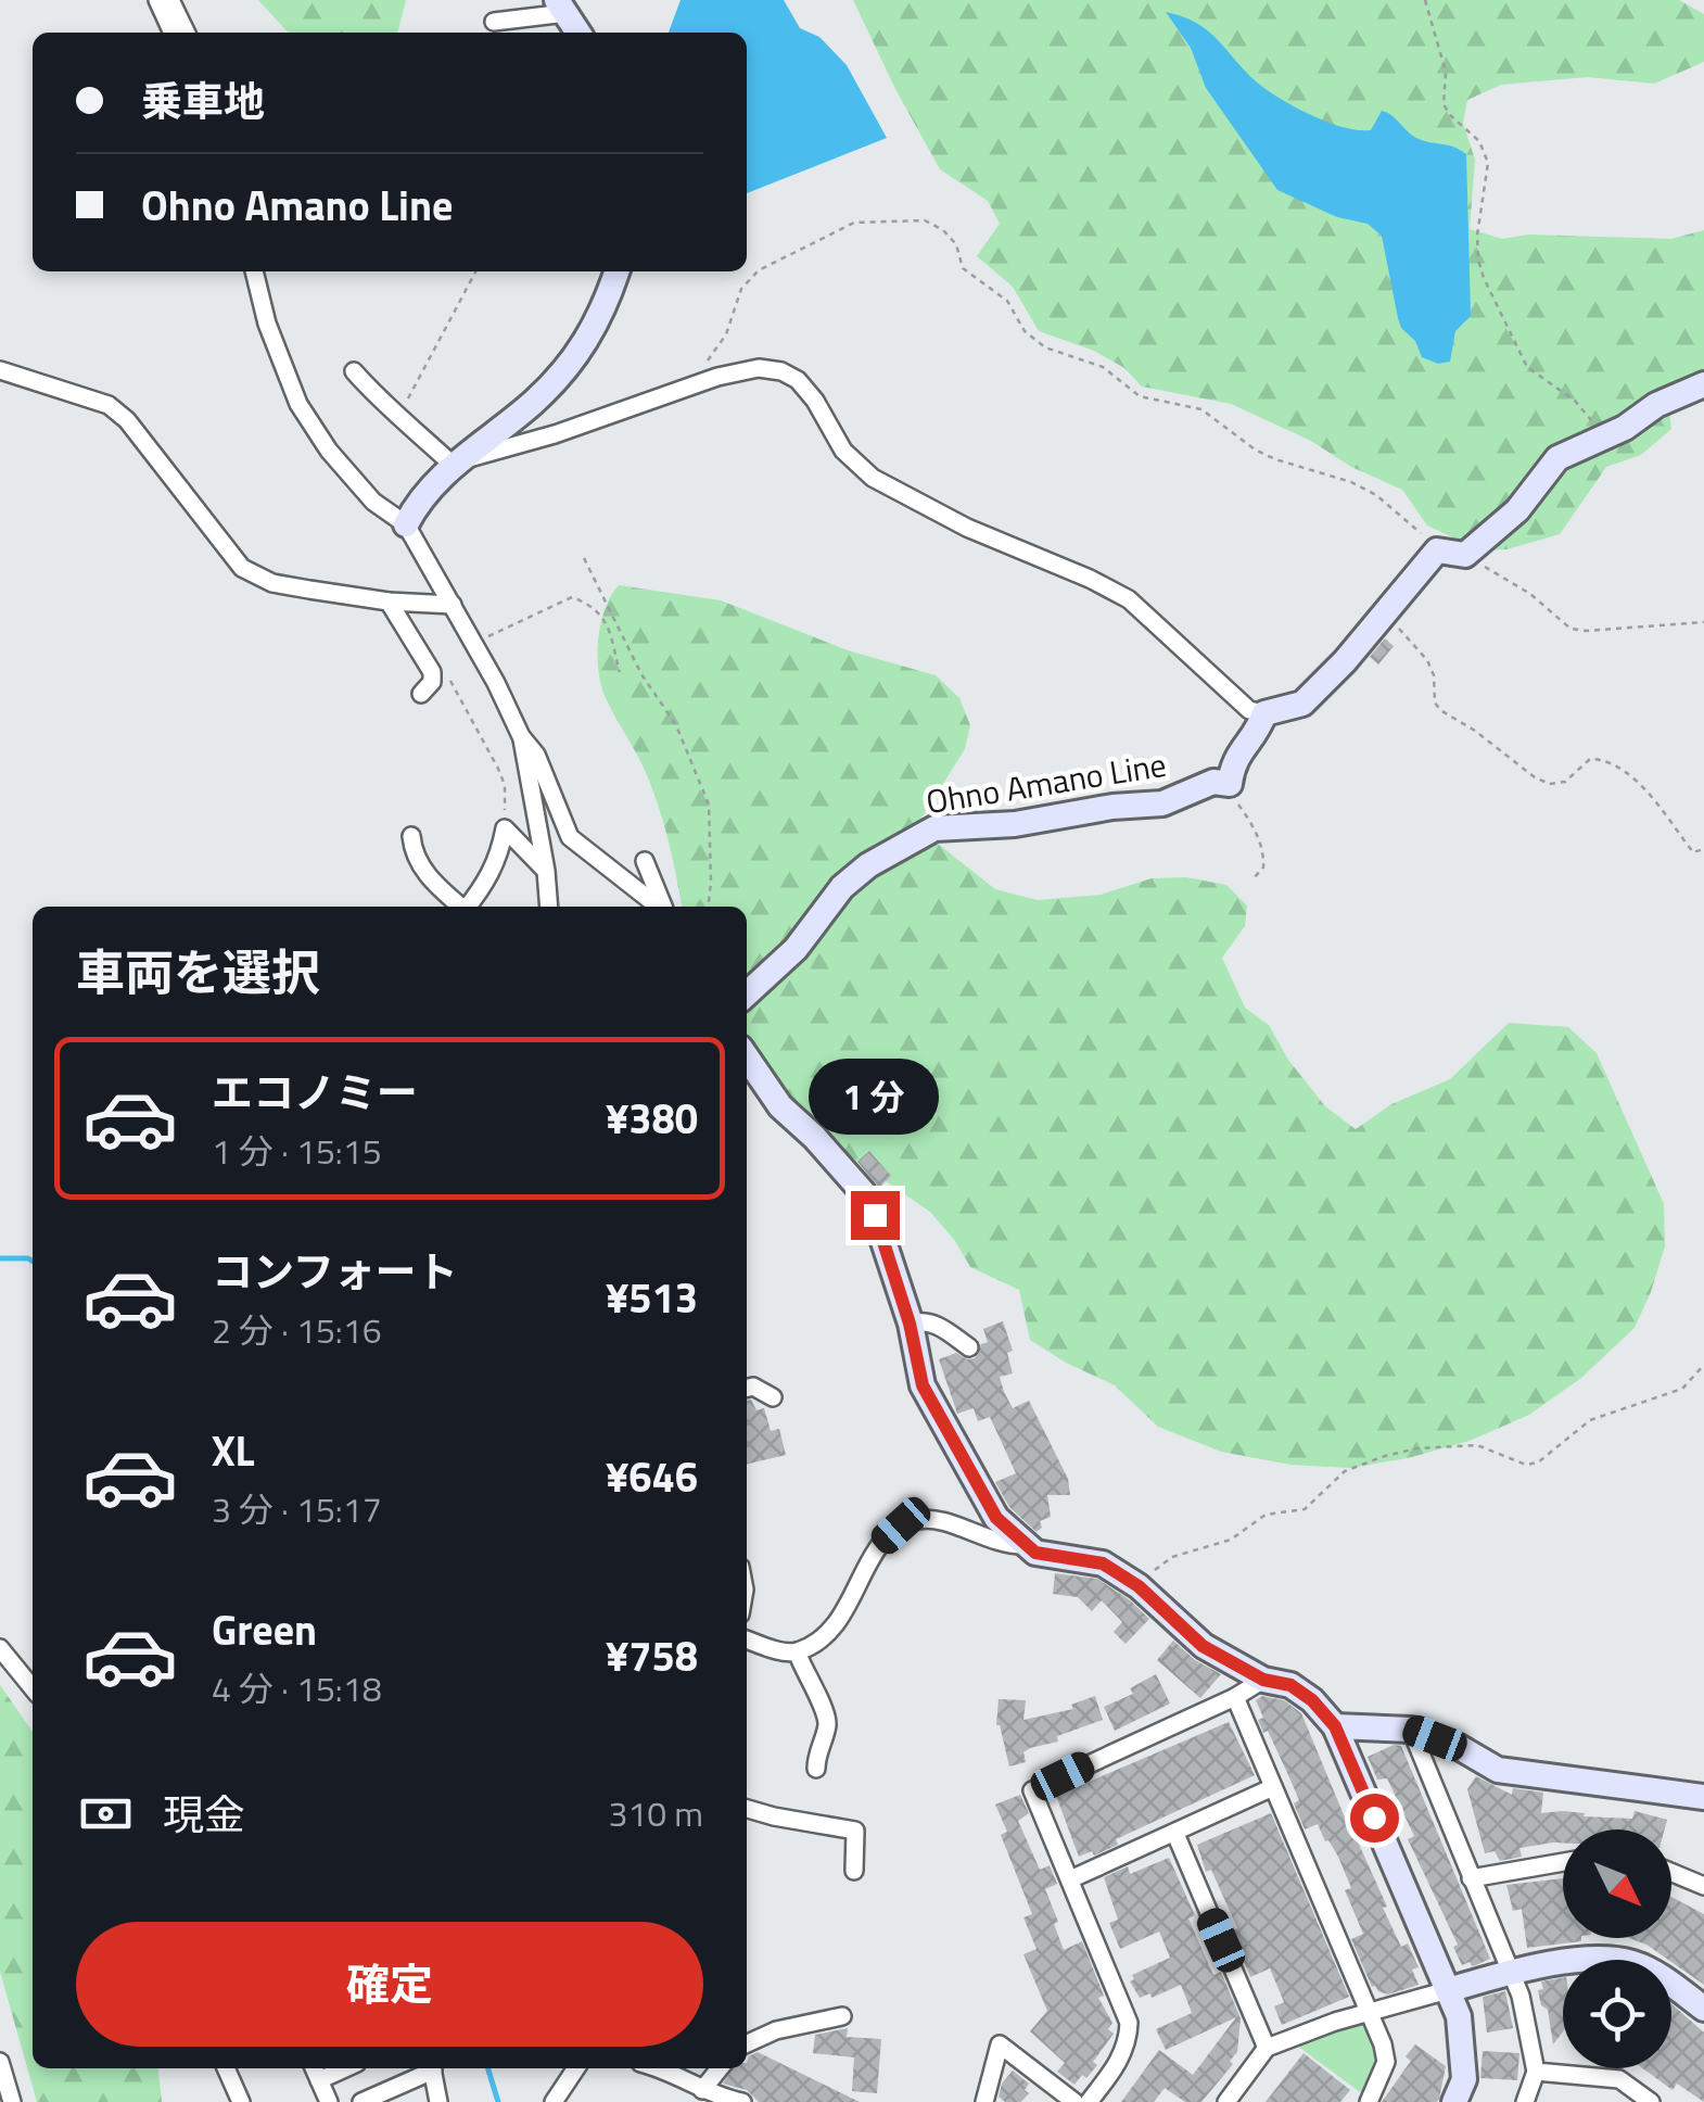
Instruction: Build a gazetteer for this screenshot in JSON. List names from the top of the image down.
{
  "streets": {
    "main road": ["Ohno Amano Line"]
  },
  "north": "bottom right",
  "page": {
    "banner": ["乗車地", "Ohno Amano Line"],
    "heading": "車両を選択",
    "list": [
      {
        "name": "エコノミー",
        "note": "1 分 · 15:15",
        "value": "¥380"
      },
      {
        "name": "コンフォート",
        "note": "2 分 · 15:16",
        "value": "¥513"
      },
      {
        "name": "XL",
        "note": "3 分 · 15:17",
        "value": "¥646"
      },
      {
        "name": "Green",
        "note": "4 分 · 15:18",
        "value": "¥758"
      }
    ],
    "bubble": "1 分",
    "pay": ["現金", "310 m"],
    "buttons": "確定"
  }
}
